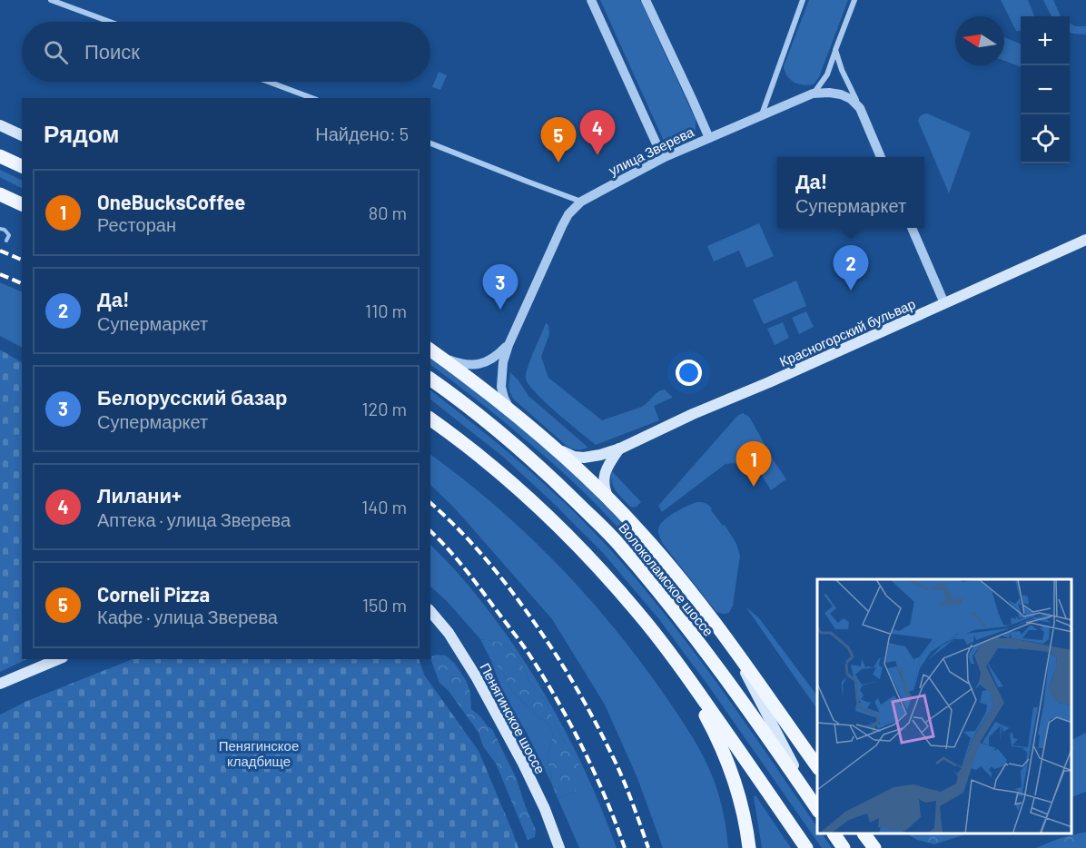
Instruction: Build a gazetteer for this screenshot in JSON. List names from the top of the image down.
{
  "streets": {
    "main road": ["Красногорский бульвар", "Волоколамское шоссе", "Пенягинское шоссе"],
    "street": ["улица Зверева"]
  },
  "parks": ["Пенягинское кладбище"],
  "north": "left",
  "page": {
    "map_buttons": ["+", "−"],
    "search": "Поиск",
    "heading": ["Рядом", "Найдено: 5"],
    "pins": [
      "4",
      "5",
      "2",
      "3",
      "1"
    ],
    "popup": ["Да!", "Супермаркет"],
    "list": [
      {
        "mark": "1",
        "name": "OneBucksCoffee",
        "note": "Ресторан",
        "value": "80 m"
      },
      {
        "mark": "2",
        "name": "Да!",
        "note": "Супермаркет",
        "value": "110 m"
      },
      {
        "mark": "3",
        "name": "Белорусский базар",
        "note": "Супермаркет",
        "value": "120 m"
      },
      {
        "mark": "4",
        "name": "Лилани+",
        "note": "Аптека · улица Зверева",
        "value": "140 m"
      },
      {
        "mark": "5",
        "name": "Corneli Pizza",
        "note": "Кафе · улица Зверева",
        "value": "150 m"
      }
    ]
  }
}
